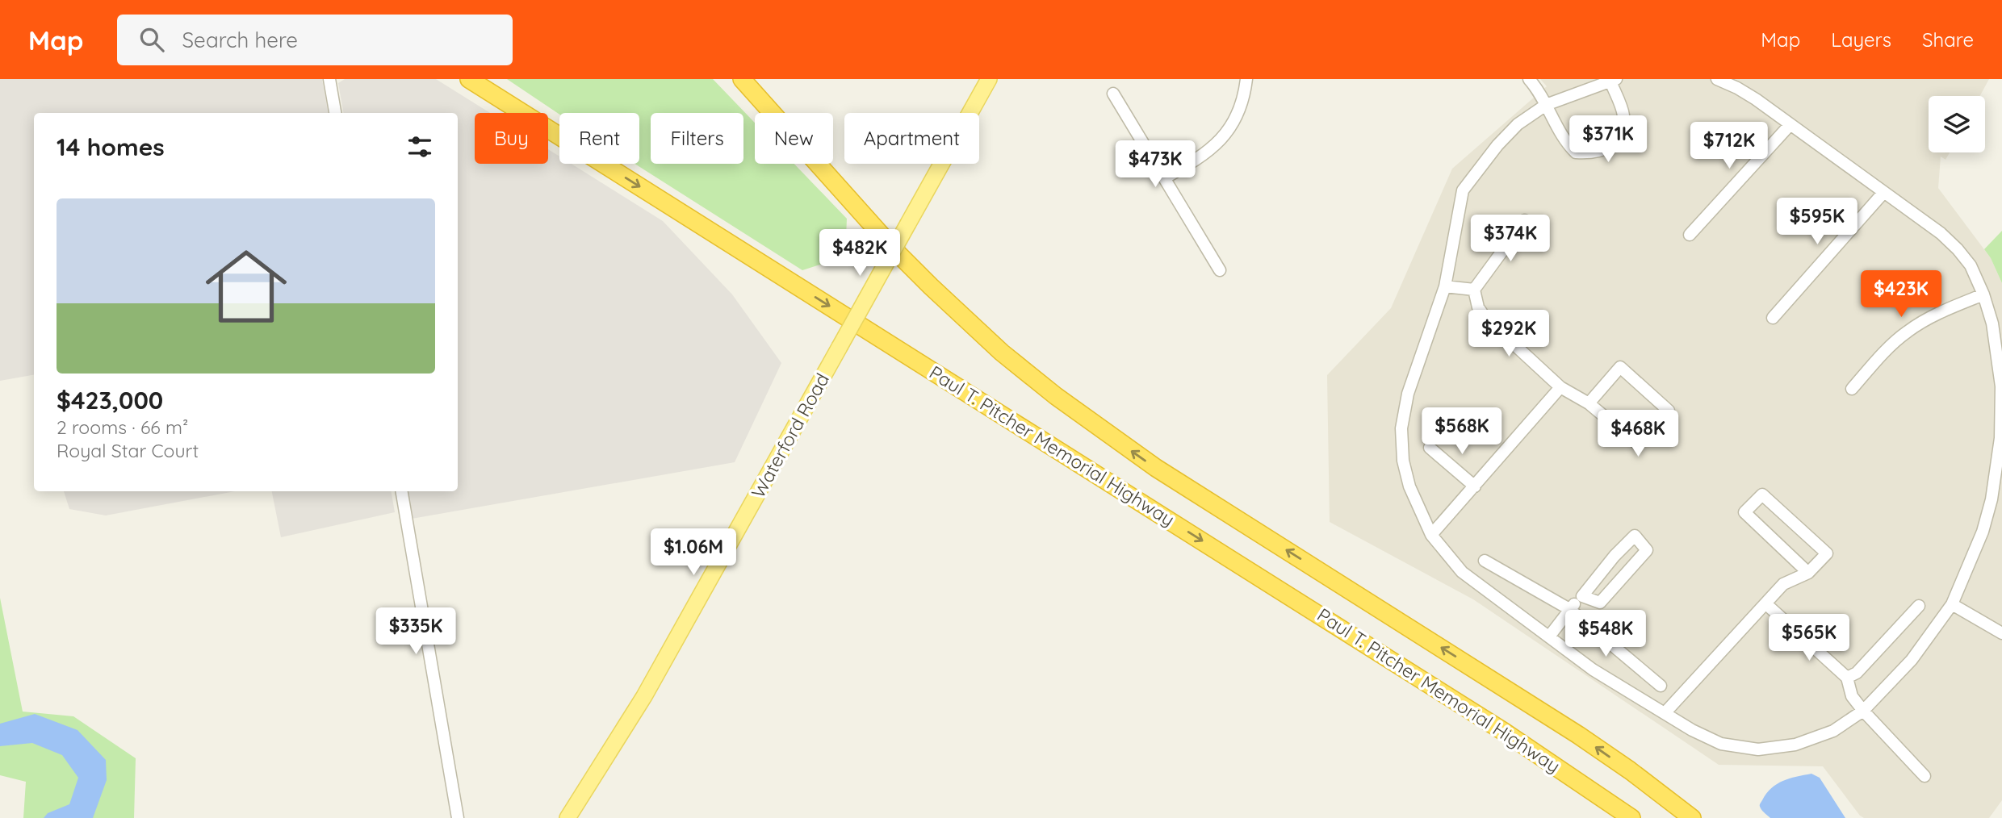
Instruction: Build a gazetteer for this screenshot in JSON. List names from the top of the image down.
{
  "streets": {
    "highway": ["Paul T. Pitcher Memorial Highway"],
    "main road": ["Waterford Road"]
  },
  "page": {
    "header": "Map",
    "search": "Search here",
    "nav": ["Map", "Layers", "Share"],
    "chip": [
      "Buy",
      "Rent",
      "Filters",
      "New",
      "Apartment"
    ],
    "heading": "14 homes",
    "price": [
      "$371K",
      "$712K",
      "$473K",
      "$595K",
      "$374K",
      "$482K",
      "$423K",
      "$292K",
      "$568K",
      "$468K",
      "$1.06M",
      "$335K",
      "$548K",
      "$565K"
    ],
    "list": [
      {
        "name": "$423,000",
        "note": "2 rooms · 66 m² · Royal Star Court"
      }
    ]
  }
}
